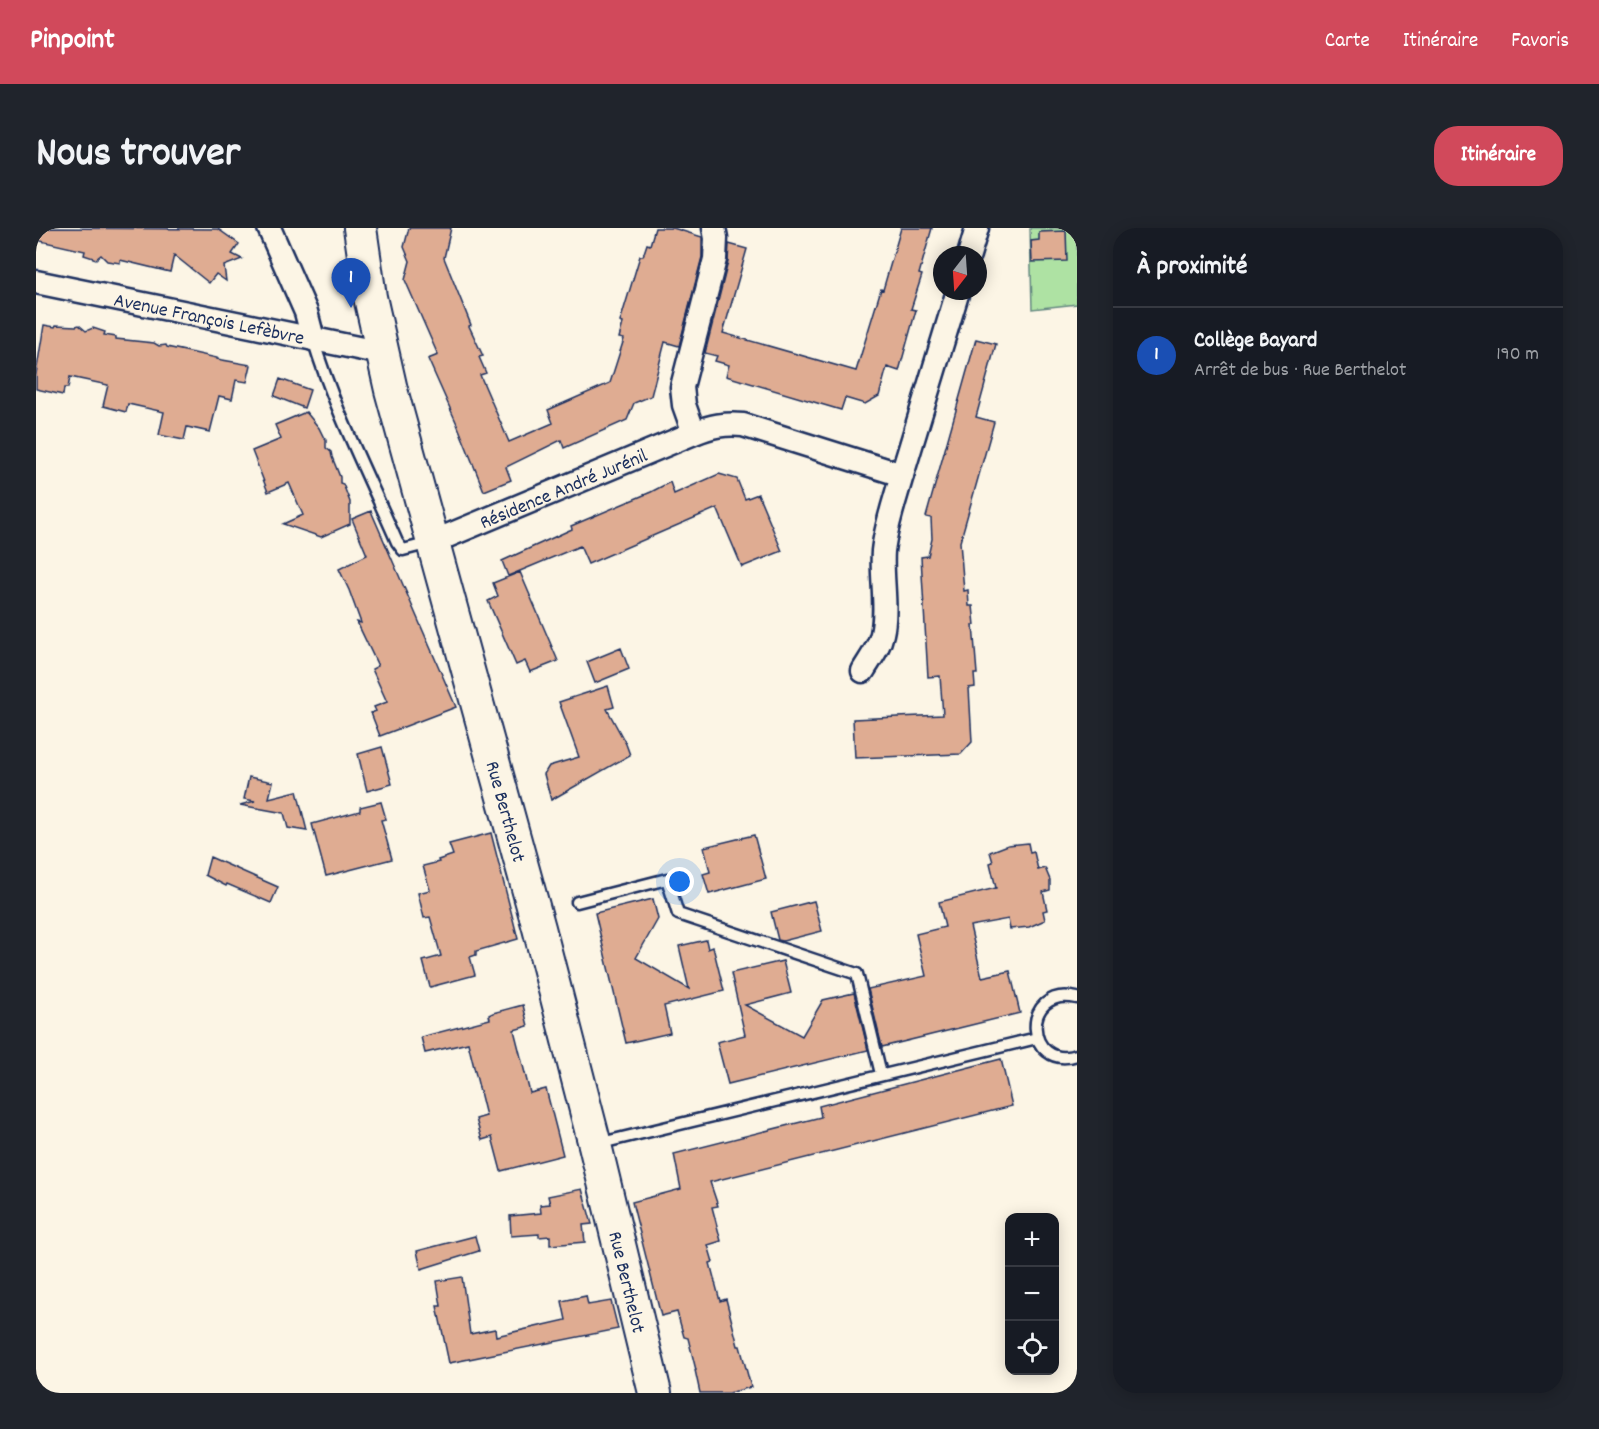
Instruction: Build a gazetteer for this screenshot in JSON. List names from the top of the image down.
{
  "streets": {
    "street": ["Avenue François Lefèbvre", "Résidence André Jurénil", "Rue Berthelot"]
  },
  "crossings": [
    ["Avenue François Lefèbvre", "Rue Berthelot"],
    ["Résidence André Jurénil", "Rue Berthelot"]
  ],
  "north": "bottom",
  "page": {
    "header": "Pinpoint",
    "nav": ["Carte", "Itinéraire", "Favoris"],
    "title": "Nous trouver",
    "buttons": "Itinéraire",
    "heading": "À proximité",
    "pins": "1",
    "list": [
      {
        "mark": "1",
        "name": "Collège Bayard",
        "note": "Arrêt de bus · Rue Berthelot",
        "value": "190 m"
      }
    ],
    "map_buttons": ["+", "−"]
  }
}
